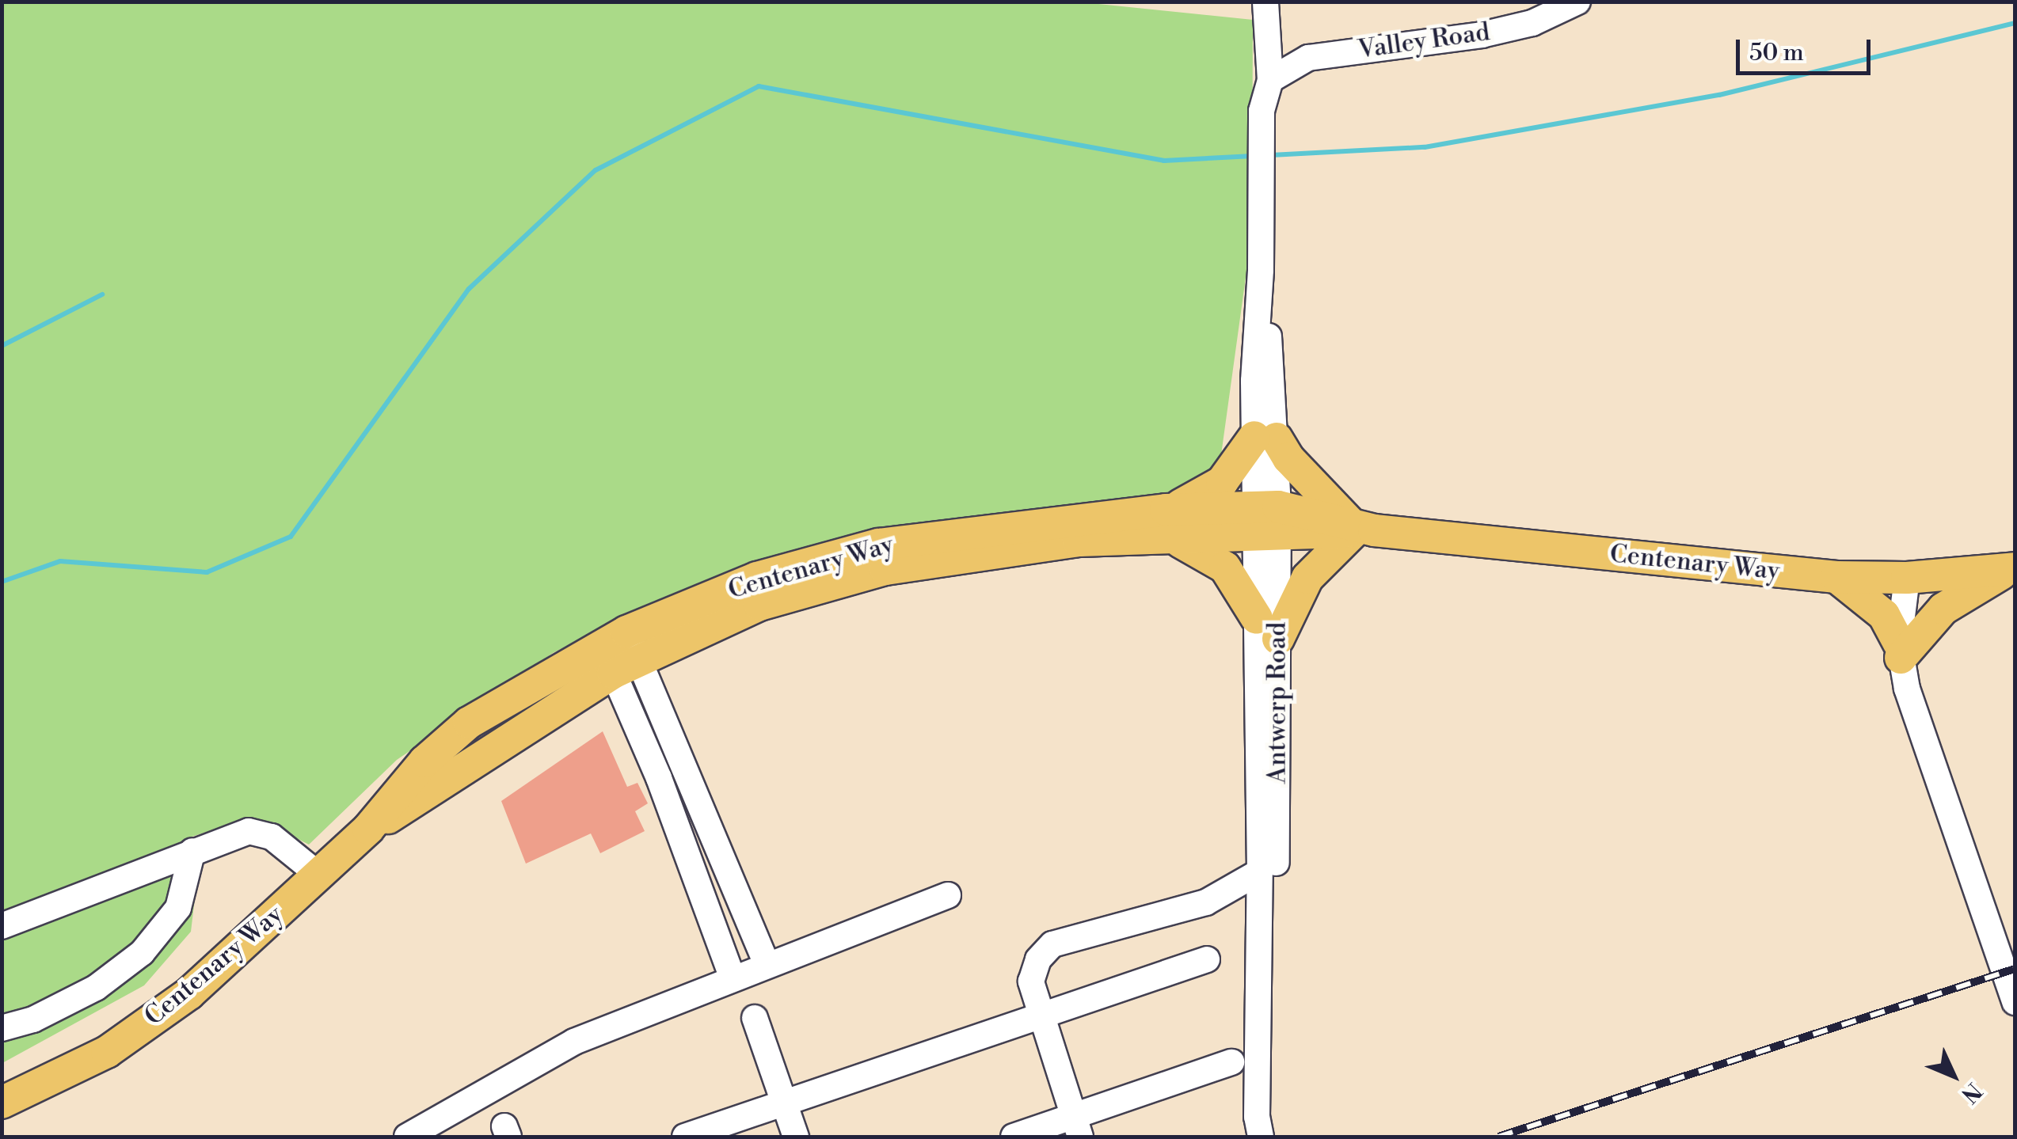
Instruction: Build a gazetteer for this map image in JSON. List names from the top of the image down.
{
  "streets": {
    "main road": ["Centenary Way"],
    "street": ["Valley Road", "Antwerp Road"]
  },
  "crossings": [
    ["Valley Road", "Antwerp Road"],
    ["Centenary Way", "Antwerp Road"]
  ],
  "scale_bar": "50 m",
  "north": "bottom right"
}
